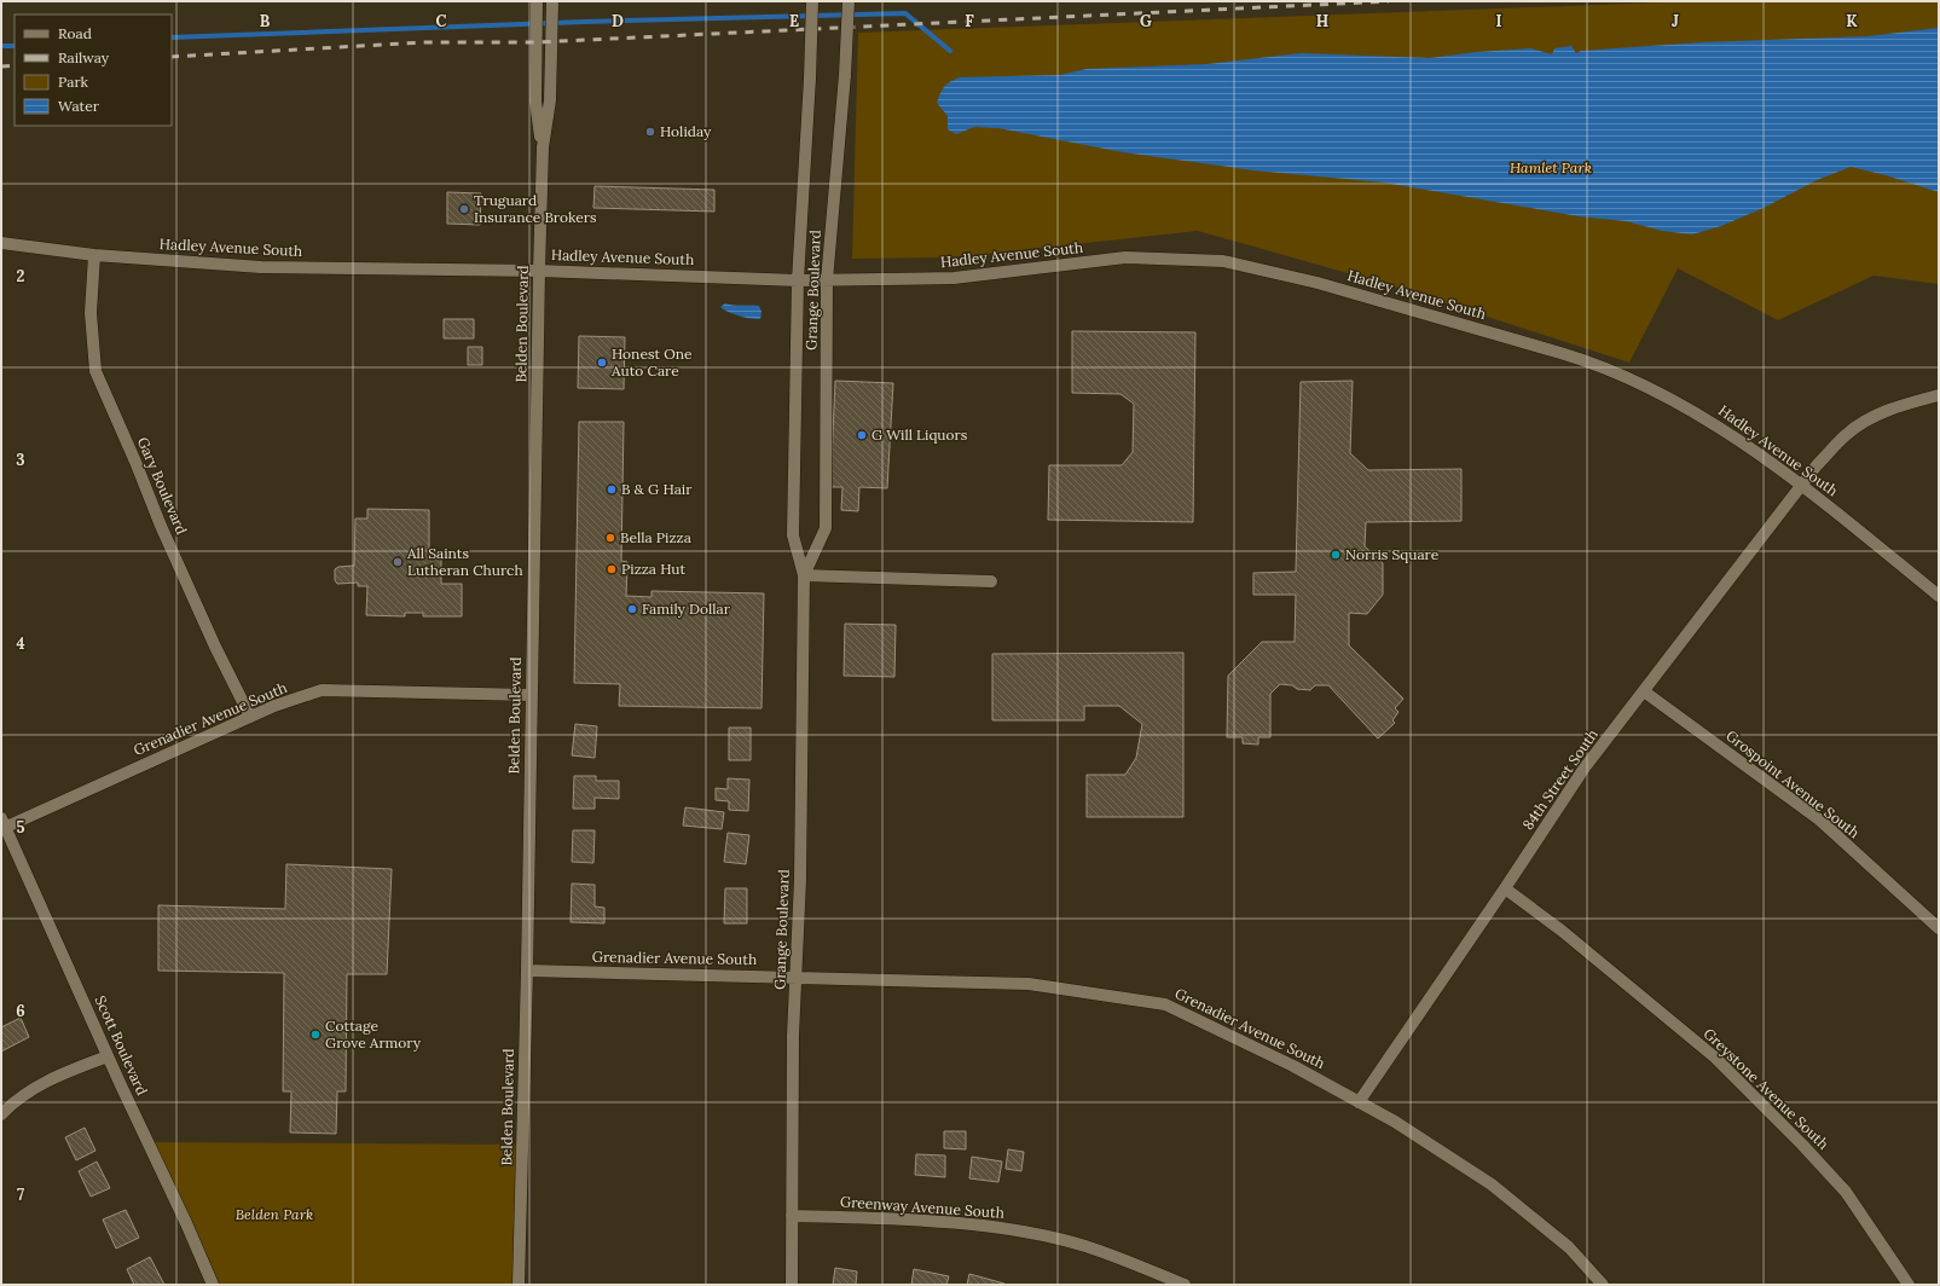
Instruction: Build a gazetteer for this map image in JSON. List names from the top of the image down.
{
  "streets": {
    "street": [
      "Hadley Avenue South",
      "Grange Boulevard",
      "Belden Boulevard",
      "Gary Boulevard",
      "Grenadier Avenue South",
      "84th Street South",
      "Grospoint Avenue South",
      "Scott Boulevard",
      "Greystone Avenue South",
      "Greenway Avenue South"
    ]
  },
  "crossings": [
    ["Hadley Avenue South", "Grange Boulevard"],
    ["Hadley Avenue South", "Belden Boulevard"],
    ["Hadley Avenue South", "Gary Boulevard"],
    ["Hadley Avenue South", "84th Street South"],
    ["Grange Boulevard", "Grenadier Avenue South"],
    ["Grange Boulevard", "Greenway Avenue South"],
    ["Belden Boulevard", "Grenadier Avenue South"],
    ["Gary Boulevard", "Grenadier Avenue South"],
    ["Grenadier Avenue South", "84th Street South"],
    ["Grenadier Avenue South", "Scott Boulevard"],
    ["84th Street South", "Grospoint Avenue South"],
    ["84th Street South", "Greystone Avenue South"]
  ],
  "parks": ["Hamlet Park", "Belden Park"],
  "places": [
    "Holiday",
    "Truguard Insurance Brokers",
    "Honest One Auto Care",
    "G Will Liquors",
    "B & G Hair",
    "Bella Pizza",
    "Norris Square",
    "All Saints Lutheran Church",
    "Pizza Hut",
    "Family Dollar",
    "Cottage Grove Armory"
  ],
  "legend": [
    "Road",
    "Railway",
    "Park",
    "Water"
  ],
  "grid": {
    "columns": [
      "B",
      "C",
      "D",
      "E",
      "F",
      "G",
      "H",
      "I",
      "J",
      "K"
    ],
    "rows": [
      "2",
      "3",
      "4",
      "5",
      "6",
      "7"
    ]
  }
}
